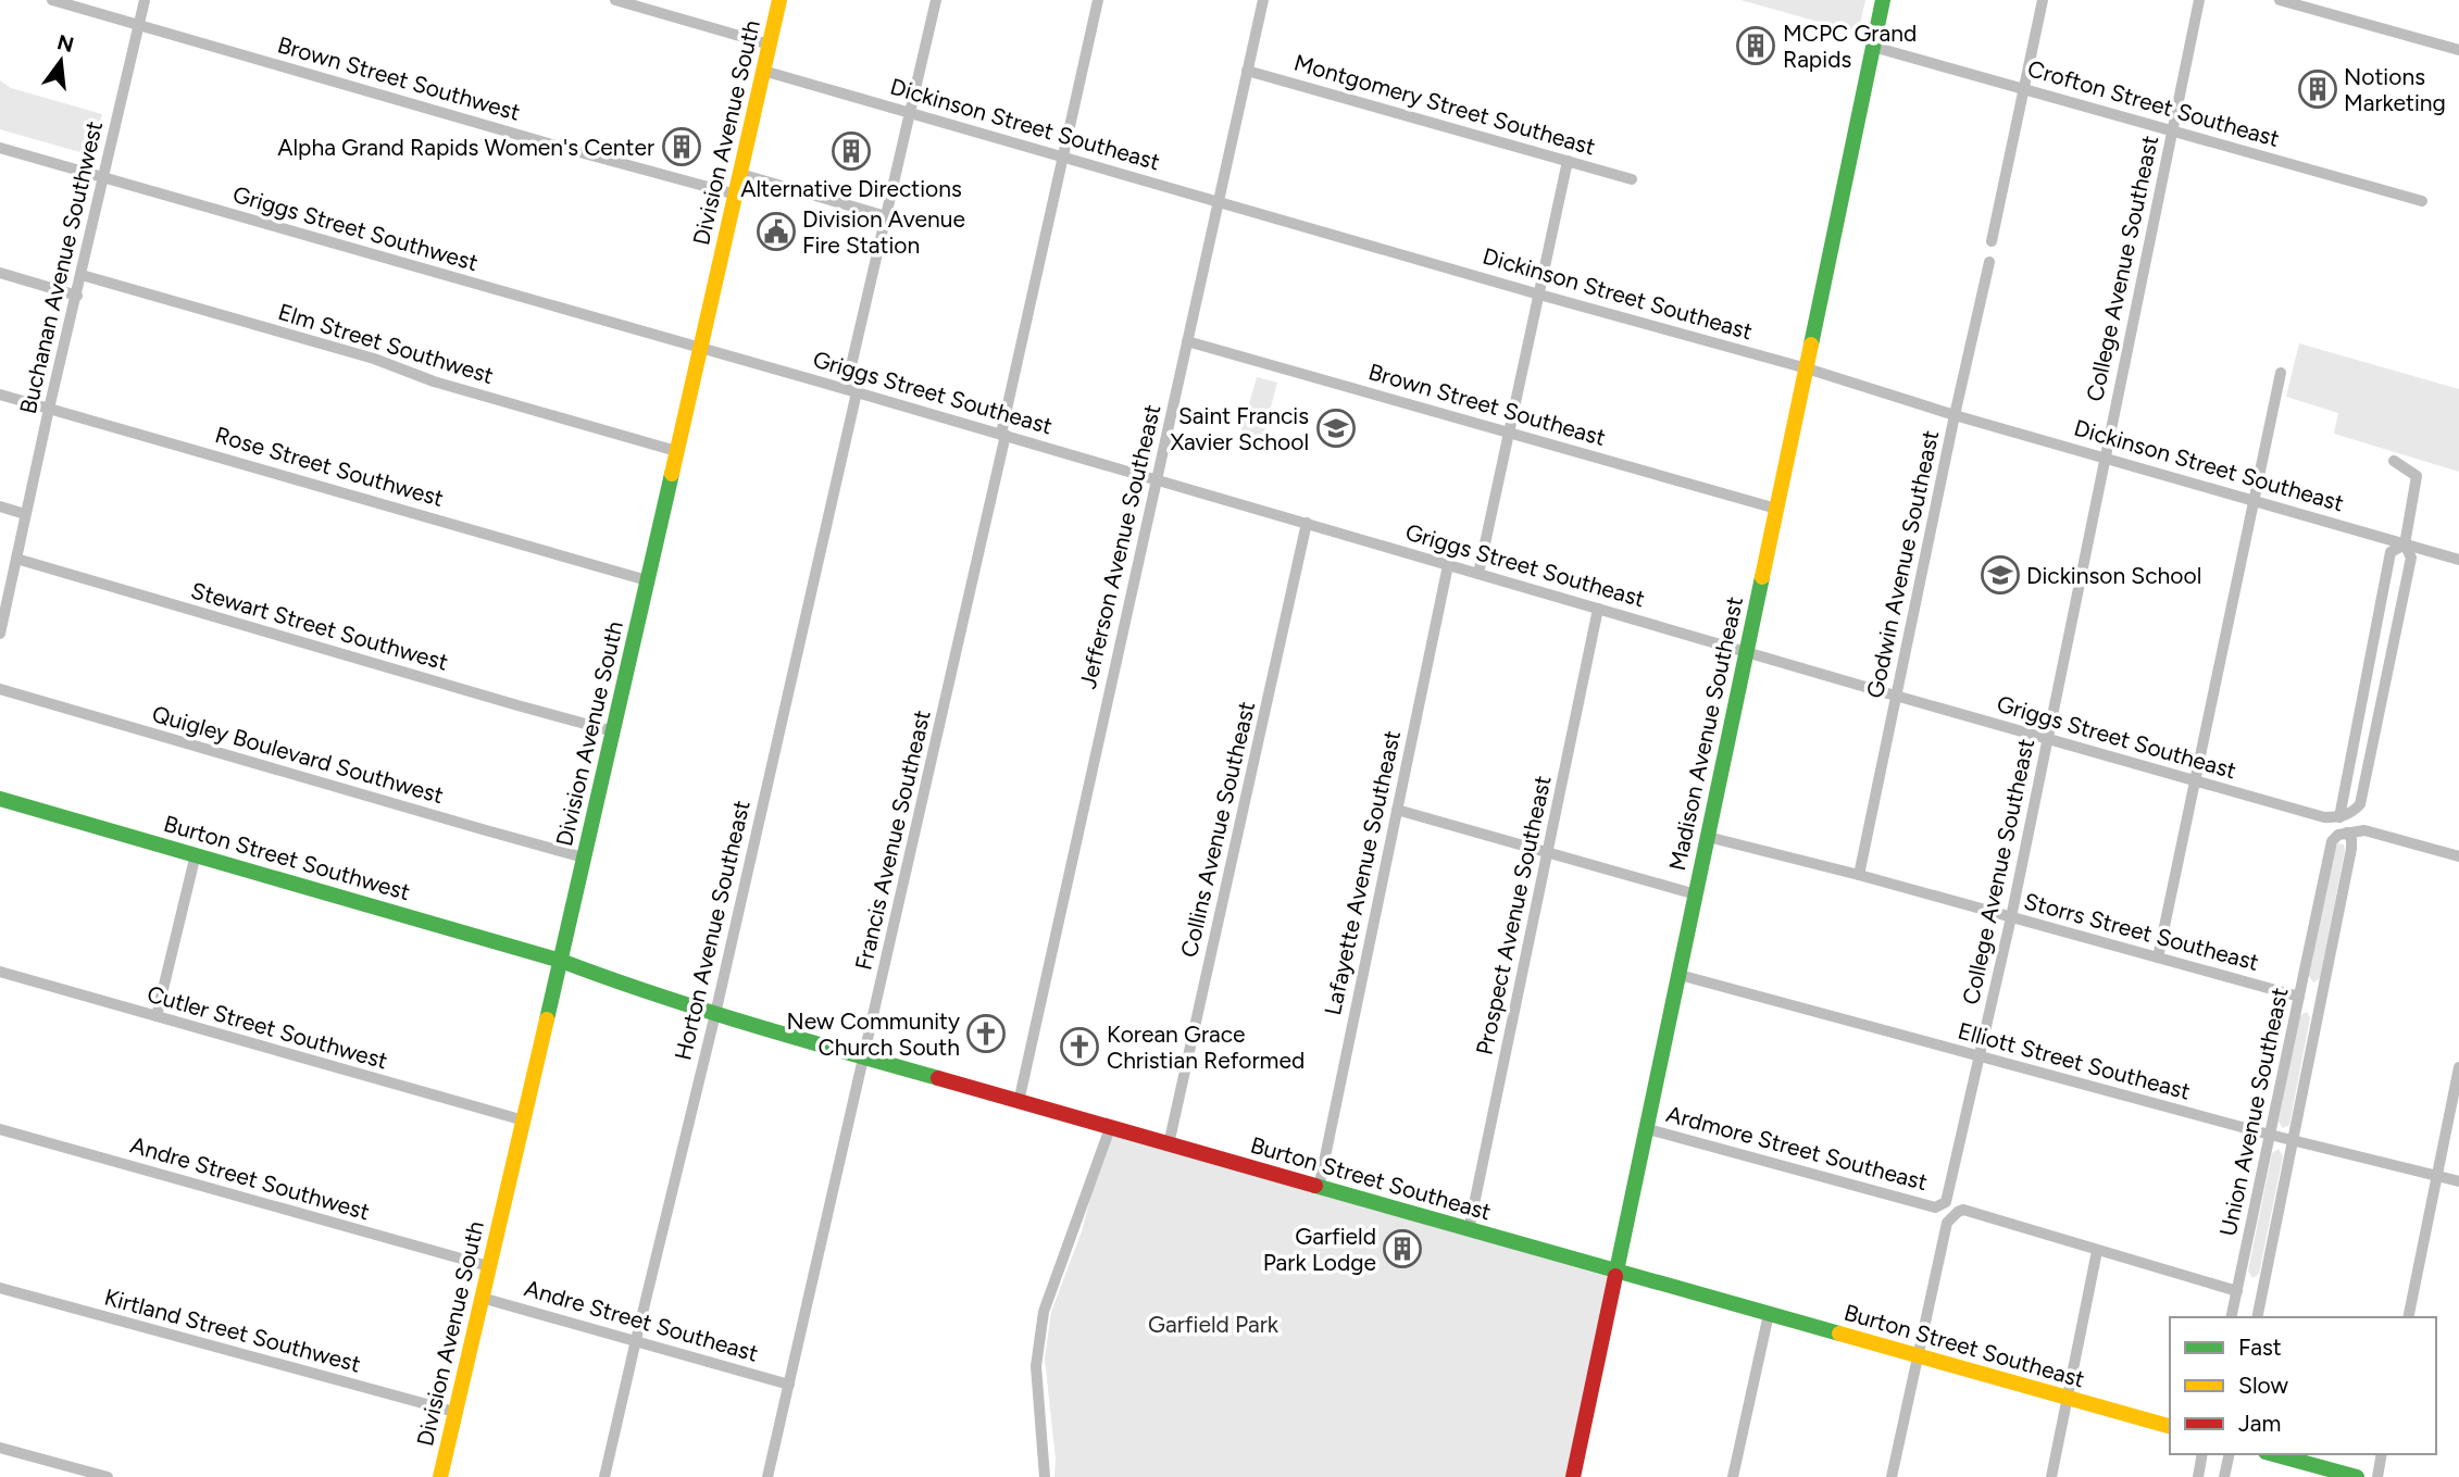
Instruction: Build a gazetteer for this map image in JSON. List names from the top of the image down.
{
  "streets": {
    "main road": [
      "Division Avenue South",
      "Madison Avenue Southeast",
      "Burton Street Southwest",
      "Burton Street Southeast"
    ],
    "street": [
      "Brown Street Southwest",
      "Crofton Street Southeast",
      "Montgomery Street Southeast",
      "Dickinson Street Southeast",
      "Griggs Street Southwest",
      "Buchanan Avenue Southwest",
      "College Avenue Southeast",
      "Elm Street Southwest",
      "Griggs Street Southeast",
      "Brown Street Southeast",
      "Rose Street Southwest",
      "Jefferson Avenue Southeast",
      "Godwin Avenue Southeast",
      "Stewart Street Southwest",
      "Quigley Boulevard Southwest",
      "Collins Avenue Southeast",
      "Francis Avenue Southeast",
      "Lafayette Avenue Southeast",
      "Prospect Avenue Southeast",
      "Horton Avenue Southeast",
      "Storrs Street Southeast",
      "Cutler Street Southwest",
      "Elliott Street Southeast",
      "Union Avenue Southeast",
      "Ardmore Street Southeast",
      "Andre Street Southwest",
      "Andre Street Southeast",
      "Kirtland Street Southwest"
    ]
  },
  "crossings": [
    ["Brown Street Southwest", "Division Avenue South"],
    ["Brown Street Southwest", "Buchanan Avenue Southwest"],
    ["Crofton Street Southeast", "College Avenue Southeast"],
    ["Crofton Street Southeast", "Madison Avenue Southeast"],
    ["Montgomery Street Southeast", "Jefferson Avenue Southeast"],
    ["Dickinson Street Southeast", "Division Avenue South"],
    ["Dickinson Street Southeast", "College Avenue Southeast"],
    ["Dickinson Street Southeast", "Jefferson Avenue Southeast"],
    ["Dickinson Street Southeast", "Godwin Avenue Southeast"],
    ["Dickinson Street Southeast", "Madison Avenue Southeast"],
    ["Dickinson Street Southeast", "Francis Avenue Southeast"],
    ["Dickinson Street Southeast", "Horton Avenue Southeast"],
    ["Division Avenue South", "Griggs Street Southwest"],
    ["Division Avenue South", "Elm Street Southwest"],
    ["Division Avenue South", "Griggs Street Southeast"],
    ["Division Avenue South", "Rose Street Southwest"],
    ["Division Avenue South", "Stewart Street Southwest"],
    ["Division Avenue South", "Quigley Boulevard Southwest"],
    ["Division Avenue South", "Burton Street Southwest"],
    ["Division Avenue South", "Cutler Street Southwest"],
    ["Division Avenue South", "Andre Street Southwest"],
    ["Division Avenue South", "Burton Street Southeast"],
    ["Division Avenue South", "Andre Street Southeast"],
    ["Division Avenue South", "Kirtland Street Southwest"],
    ["Griggs Street Southwest", "Buchanan Avenue Southwest"],
    ["Griggs Street Southwest", "Griggs Street Southeast"],
    ["Buchanan Avenue Southwest", "Elm Street Southwest"],
    ["Buchanan Avenue Southwest", "Rose Street Southwest"],
    ["Buchanan Avenue Southwest", "Stewart Street Southwest"],
    ["College Avenue Southeast", "Griggs Street Southeast"],
    ["College Avenue Southeast", "Storrs Street Southeast"],
    ["College Avenue Southeast", "Elliott Street Southeast"],
    ["College Avenue Southeast", "Ardmore Street Southeast"],
    ["Griggs Street Southeast", "Jefferson Avenue Southeast"],
    ["Griggs Street Southeast", "Godwin Avenue Southeast"],
    ["Griggs Street Southeast", "Madison Avenue Southeast"],
    ["Griggs Street Southeast", "Collins Avenue Southeast"],
    ["Griggs Street Southeast", "Francis Avenue Southeast"],
    ["Griggs Street Southeast", "Lafayette Avenue Southeast"],
    ["Griggs Street Southeast", "Prospect Avenue Southeast"],
    ["Griggs Street Southeast", "Horton Avenue Southeast"],
    ["Brown Street Southeast", "Jefferson Avenue Southeast"],
    ["Brown Street Southeast", "Madison Avenue Southeast"],
    ["Jefferson Avenue Southeast", "Burton Street Southeast"],
    ["Godwin Avenue Southeast", "Storrs Street Southeast"],
    ["Madison Avenue Southeast", "Storrs Street Southeast"],
    ["Madison Avenue Southeast", "Elliott Street Southeast"],
    ["Madison Avenue Southeast", "Ardmore Street Southeast"],
    ["Madison Avenue Southeast", "Burton Street Southeast"],
    ["Collins Avenue Southeast", "Burton Street Southeast"],
    ["Francis Avenue Southeast", "Burton Street Southeast"],
    ["Francis Avenue Southeast", "Andre Street Southeast"],
    ["Burton Street Southwest", "Burton Street Southeast"],
    ["Lafayette Avenue Southeast", "Burton Street Southeast"],
    ["Prospect Avenue Southeast", "Burton Street Southeast"],
    ["Horton Avenue Southeast", "Burton Street Southeast"],
    ["Horton Avenue Southeast", "Andre Street Southeast"],
    ["Storrs Street Southeast", "Union Avenue Southeast"],
    ["Elliott Street Southeast", "Union Avenue Southeast"]
  ],
  "parks": ["Garfield Park"],
  "places": {
    "building": [
      "MCPC Grand Rapids",
      "Notions Marketing",
      "Alpha Grand Rapids Women's Center",
      "Alternative Directions",
      "Garfield Park Lodge"
    ],
    "public building": ["Division Avenue Fire Station"],
    "school or university": ["Saint Francis Xavier School", "Dickinson School"],
    "church": ["New Community Church South", "Korean Grace Christian Reformed"]
  },
  "legend": ["Fast", "Slow", "Jam"],
  "north": "top"
}
